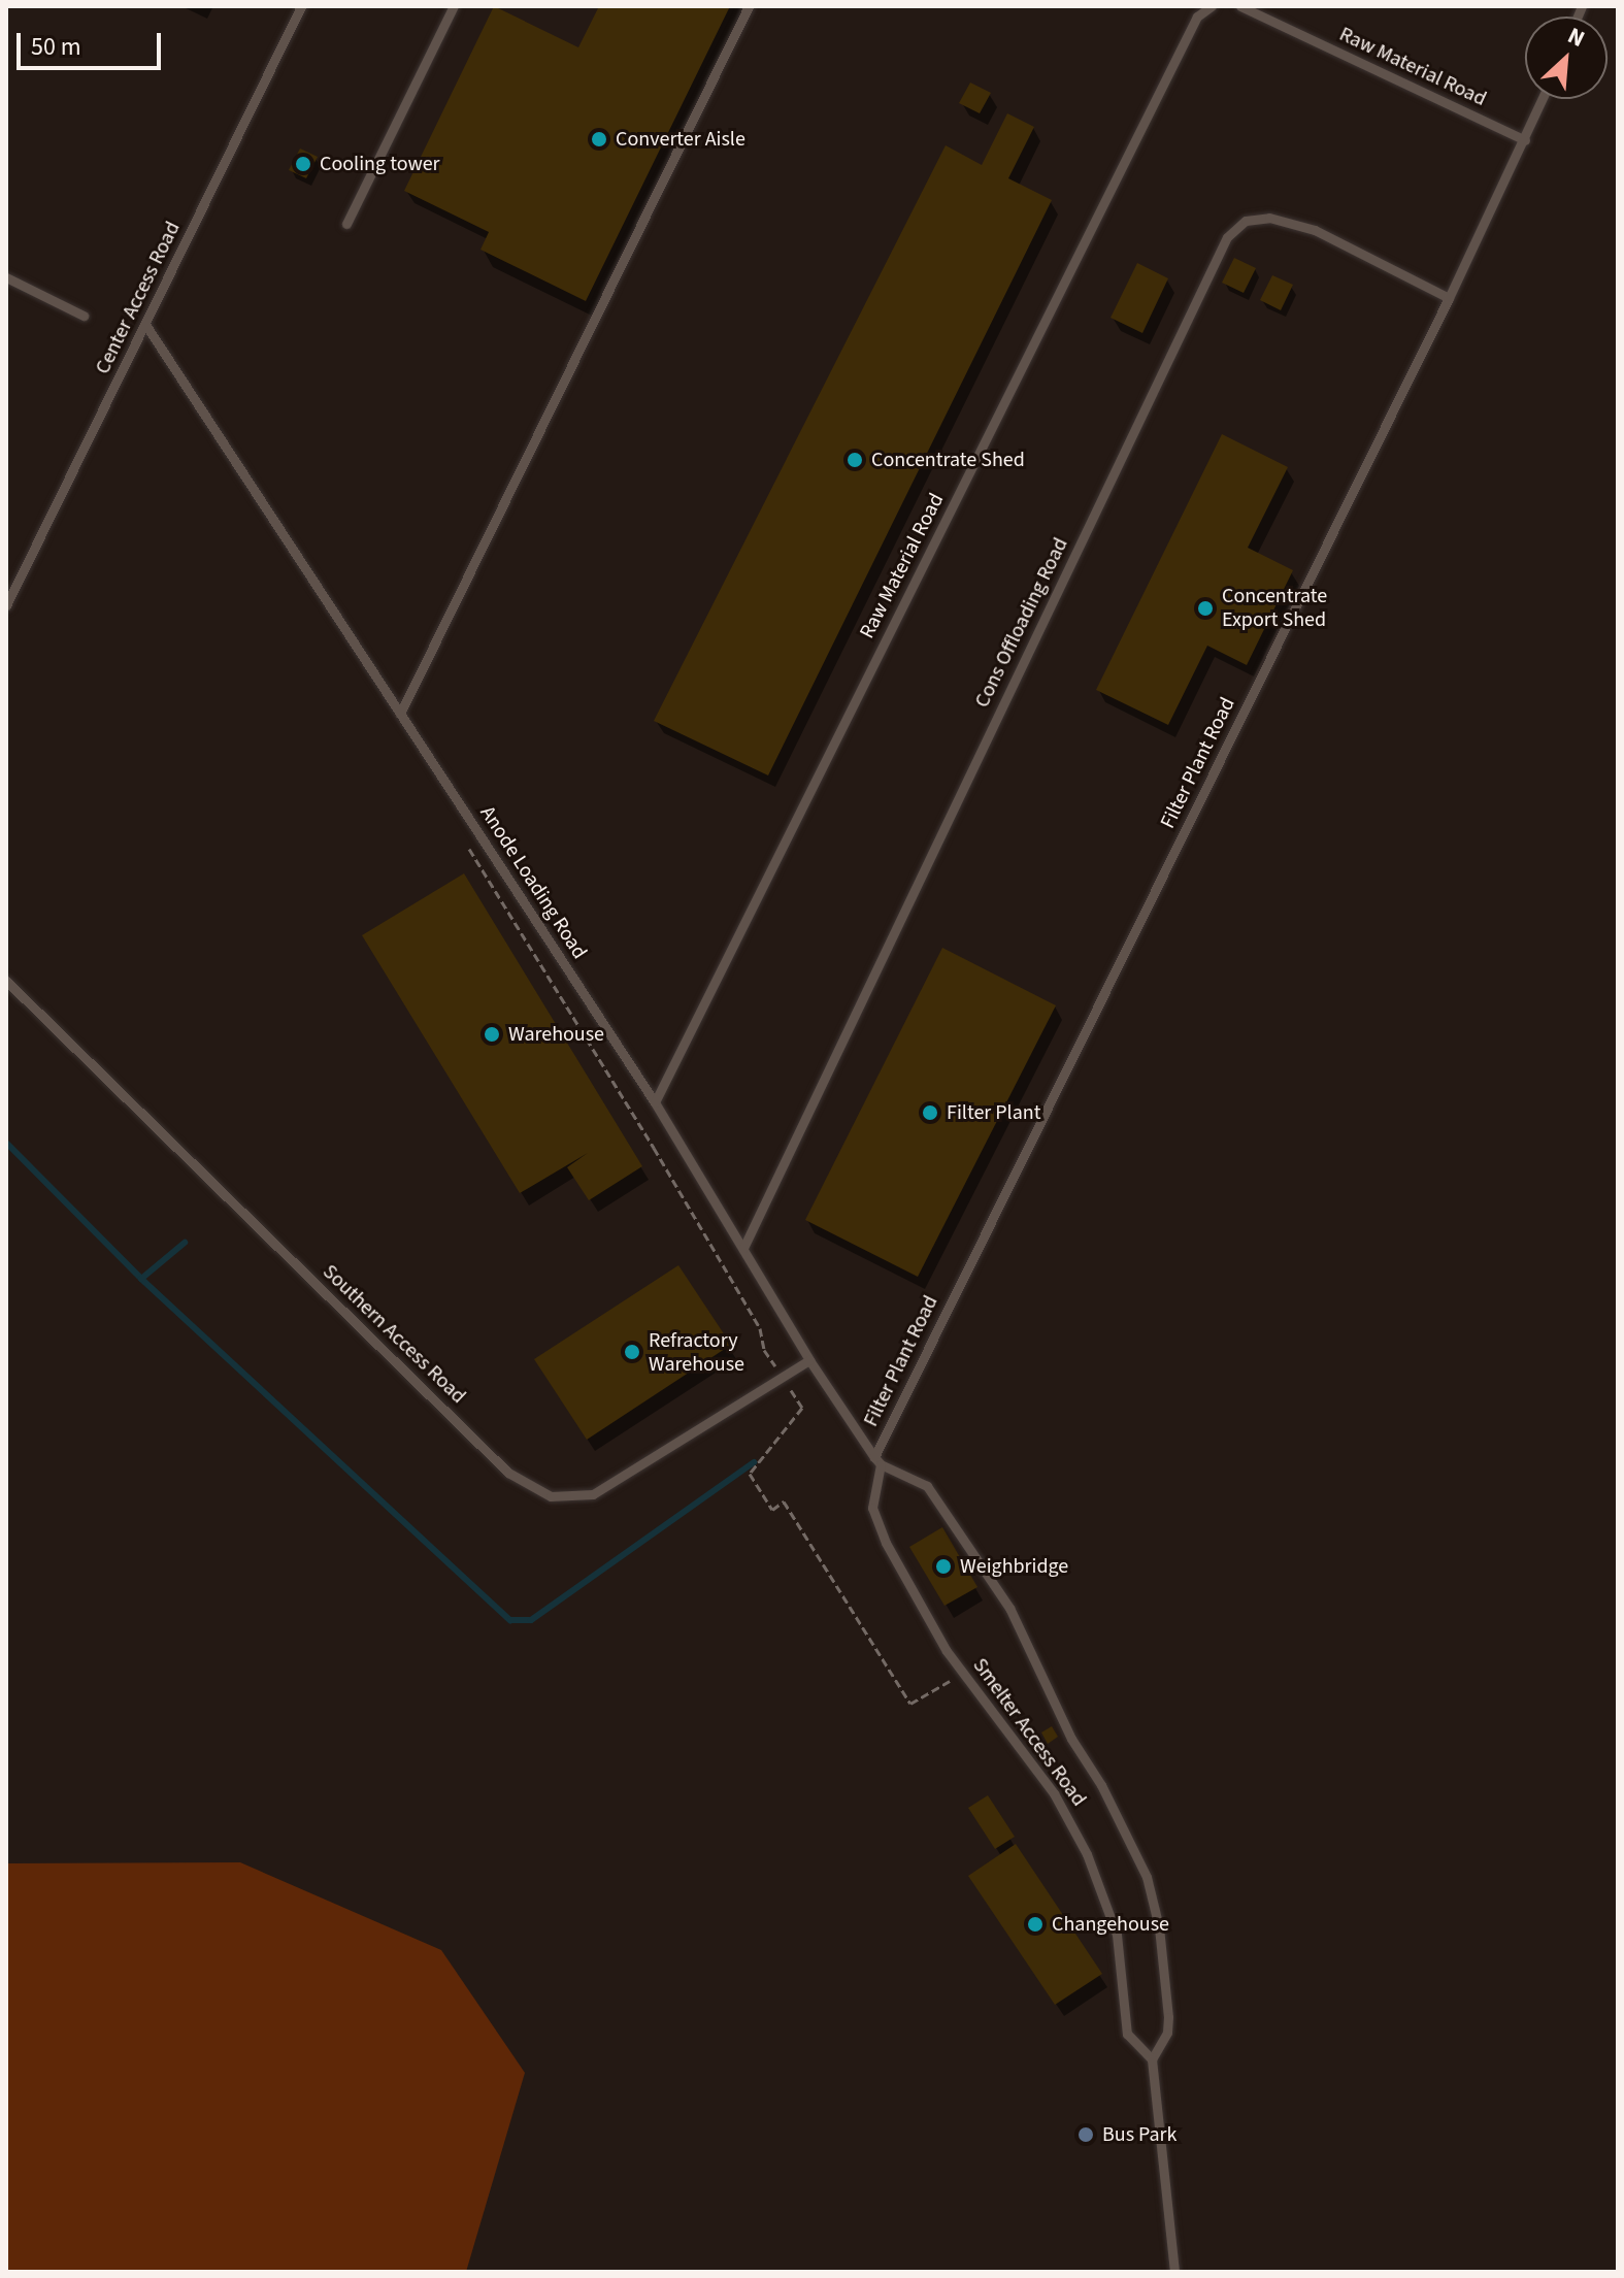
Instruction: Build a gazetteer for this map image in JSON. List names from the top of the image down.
{
  "streets": {
    "lane": [
      "Raw Material Road",
      "Center Access Road",
      "Cons Offloading Road",
      "Filter Plant Road",
      "Anode Loading Road",
      "Southern Access Road",
      "Smelter Access Road"
    ]
  },
  "crossings": [
    ["Raw Material Road", "Filter Plant Road"],
    ["Raw Material Road", "Anode Loading Road"],
    ["Center Access Road", "Anode Loading Road"],
    ["Cons Offloading Road", "Filter Plant Road"],
    ["Cons Offloading Road", "Anode Loading Road"],
    ["Filter Plant Road", "Anode Loading Road"],
    ["Filter Plant Road", "Smelter Access Road"],
    ["Anode Loading Road", "Southern Access Road"],
    ["Anode Loading Road", "Smelter Access Road"]
  ],
  "places": [
    "Converter Aisle",
    "Cooling tower",
    "Concentrate Shed",
    "Concentrate Export Shed",
    "Warehouse",
    "Filter Plant",
    "Refractory Warehouse",
    "Weighbridge",
    "Changehouse",
    "Bus Park"
  ],
  "scale_bar": "50 m",
  "north": "top right"
}
